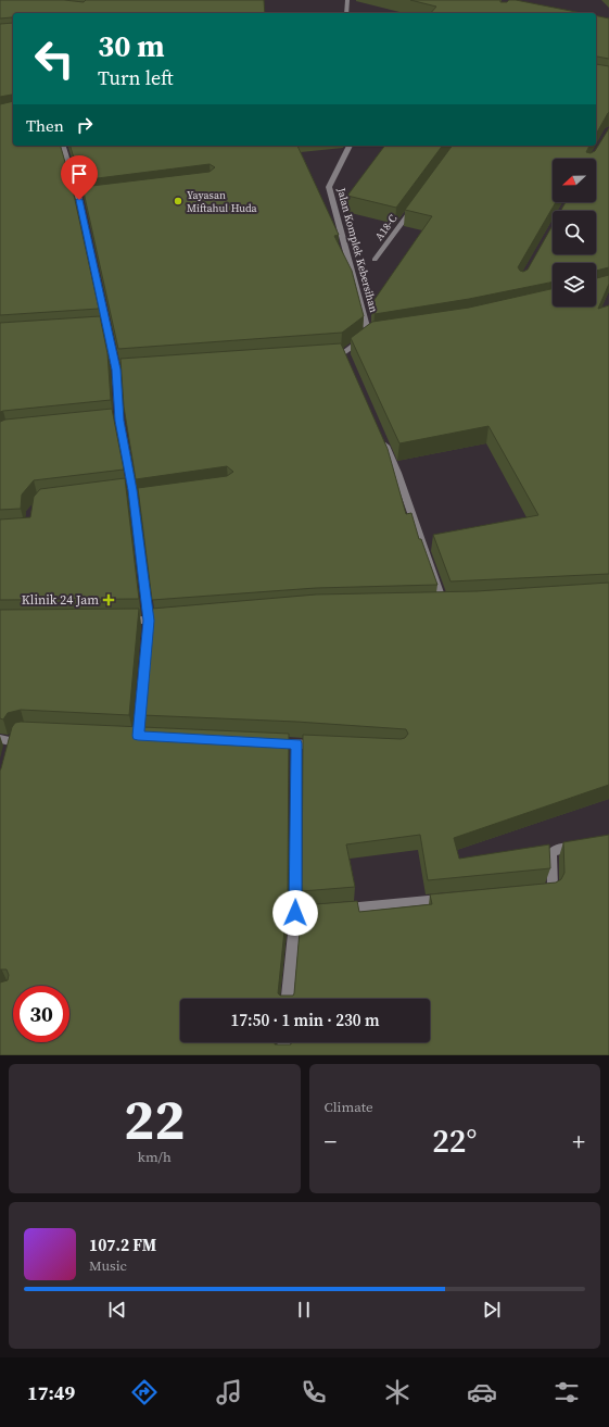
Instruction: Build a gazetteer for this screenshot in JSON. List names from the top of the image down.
{
  "streets": {
    "street": ["A18-C", "Jalan Komplek Kebersihan"]
  },
  "places": {
    "other": ["Yayasan Miftahul Huda"],
    "health": ["Klinik 24 Jam"]
  },
  "north": "left",
  "page": {
    "turn": ["30 m", "Turn left"],
    "then": "Then",
    "limit": "30",
    "trip": "17:50 · 1 min · 230 m",
    "tile": [
      ["22", "km/h"],
      "Climate"
    ],
    "heat": ["−", "22°", "+"],
    "song": ["107.2 FM", "Music"],
    "tabs": "17:49"
  }
}
